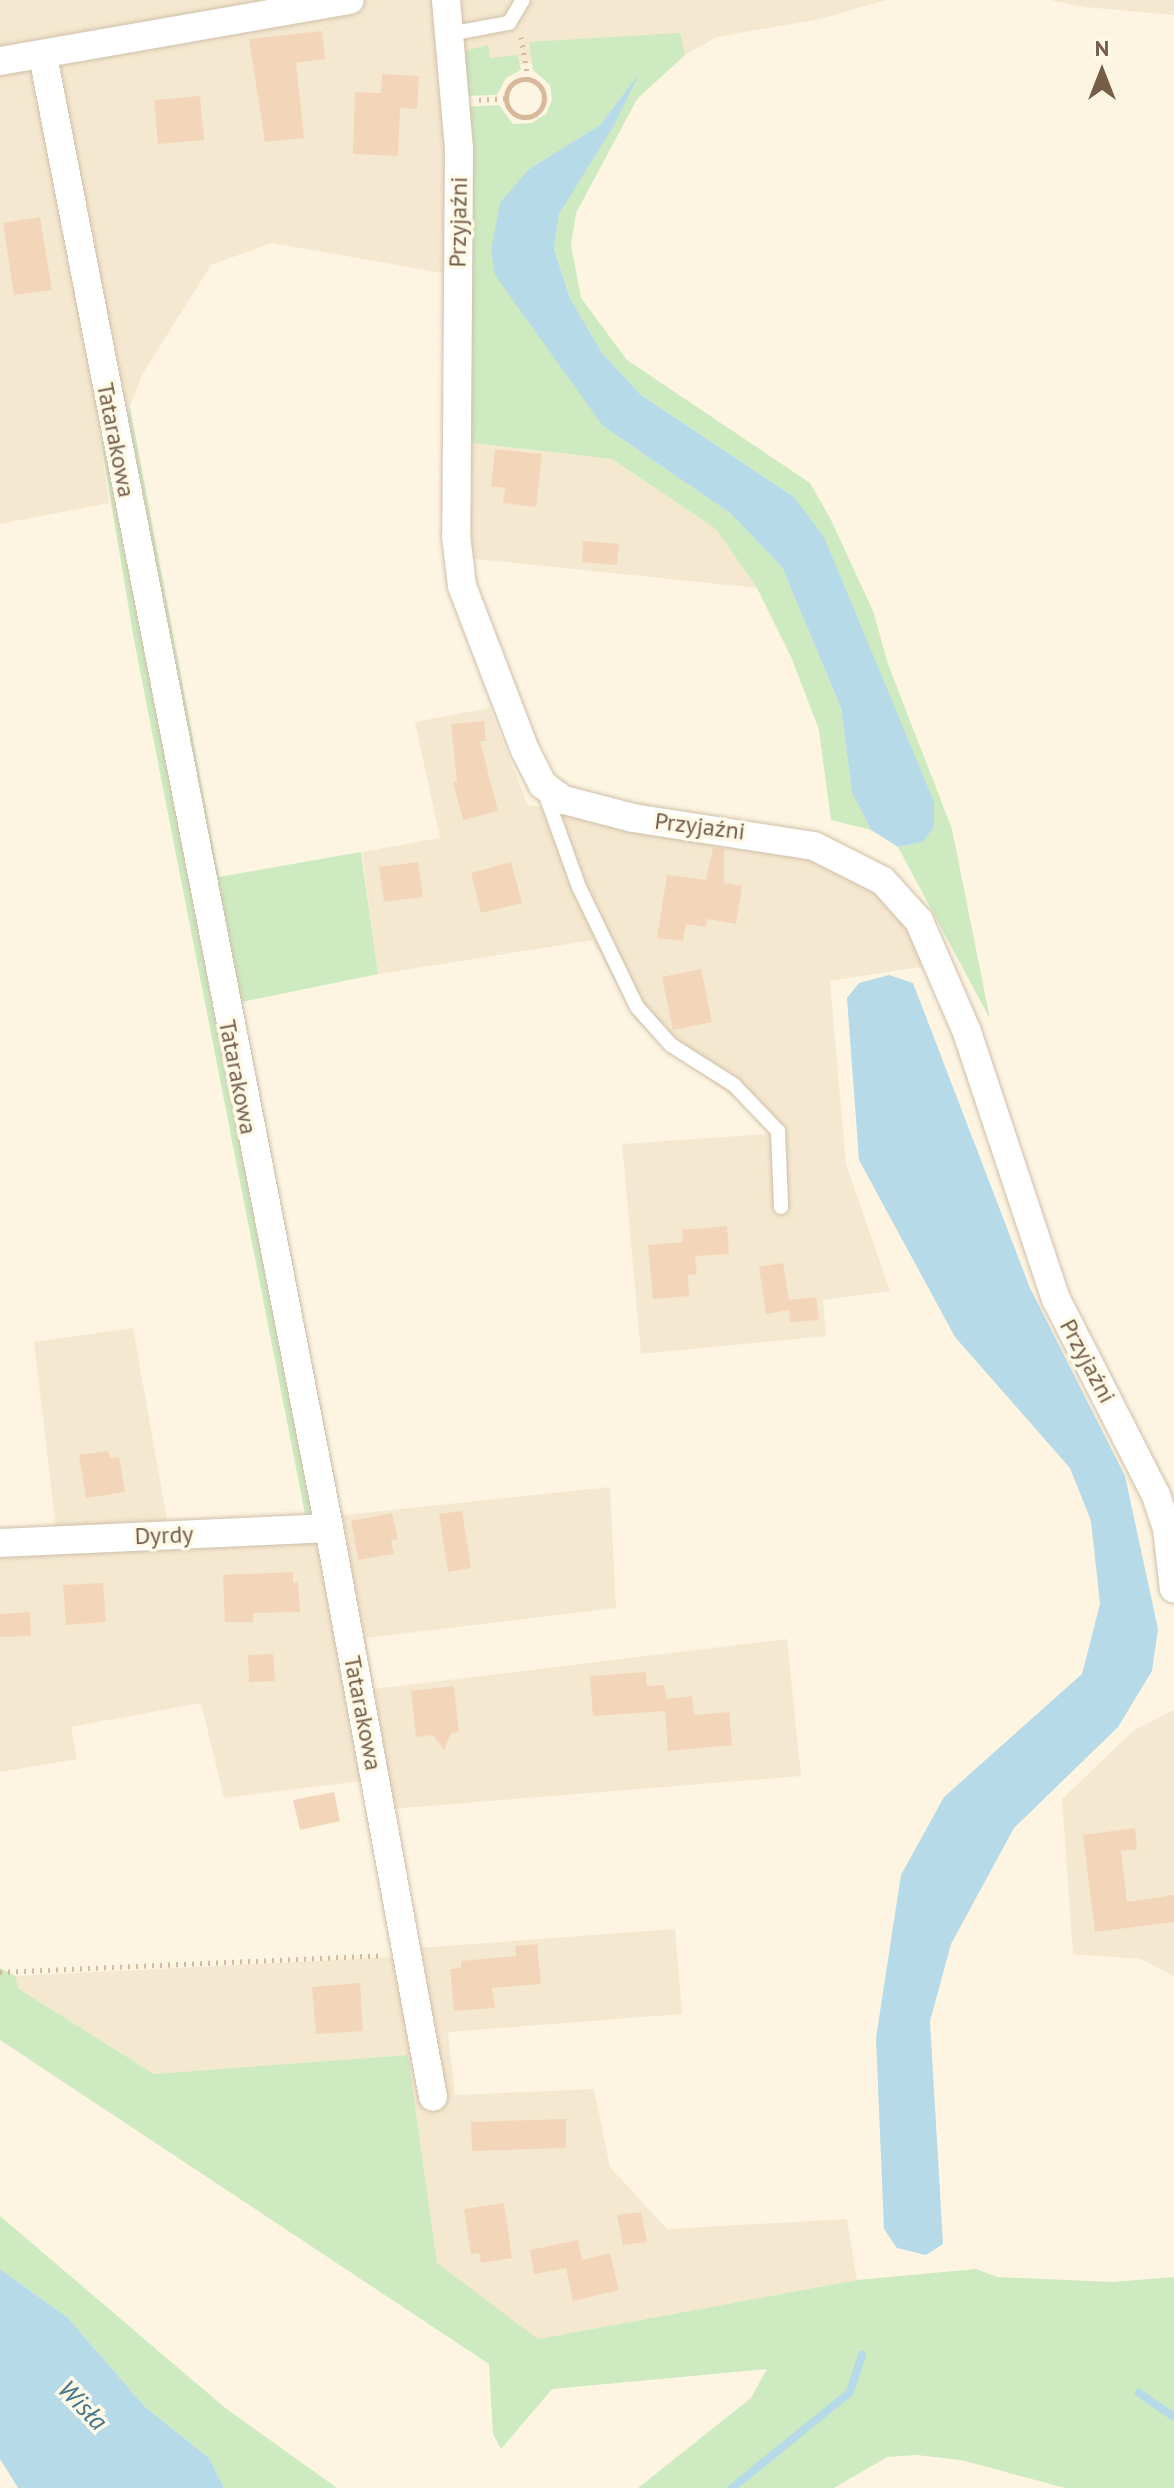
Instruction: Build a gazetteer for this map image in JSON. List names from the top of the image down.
{
  "streets": {
    "street": ["Przyjaźni", "Tatarakowa", "Dyrdy"]
  },
  "crossings": [
    ["Tatarakowa", "Dyrdy"]
  ],
  "water": ["Wisła"],
  "north": "top"
}
